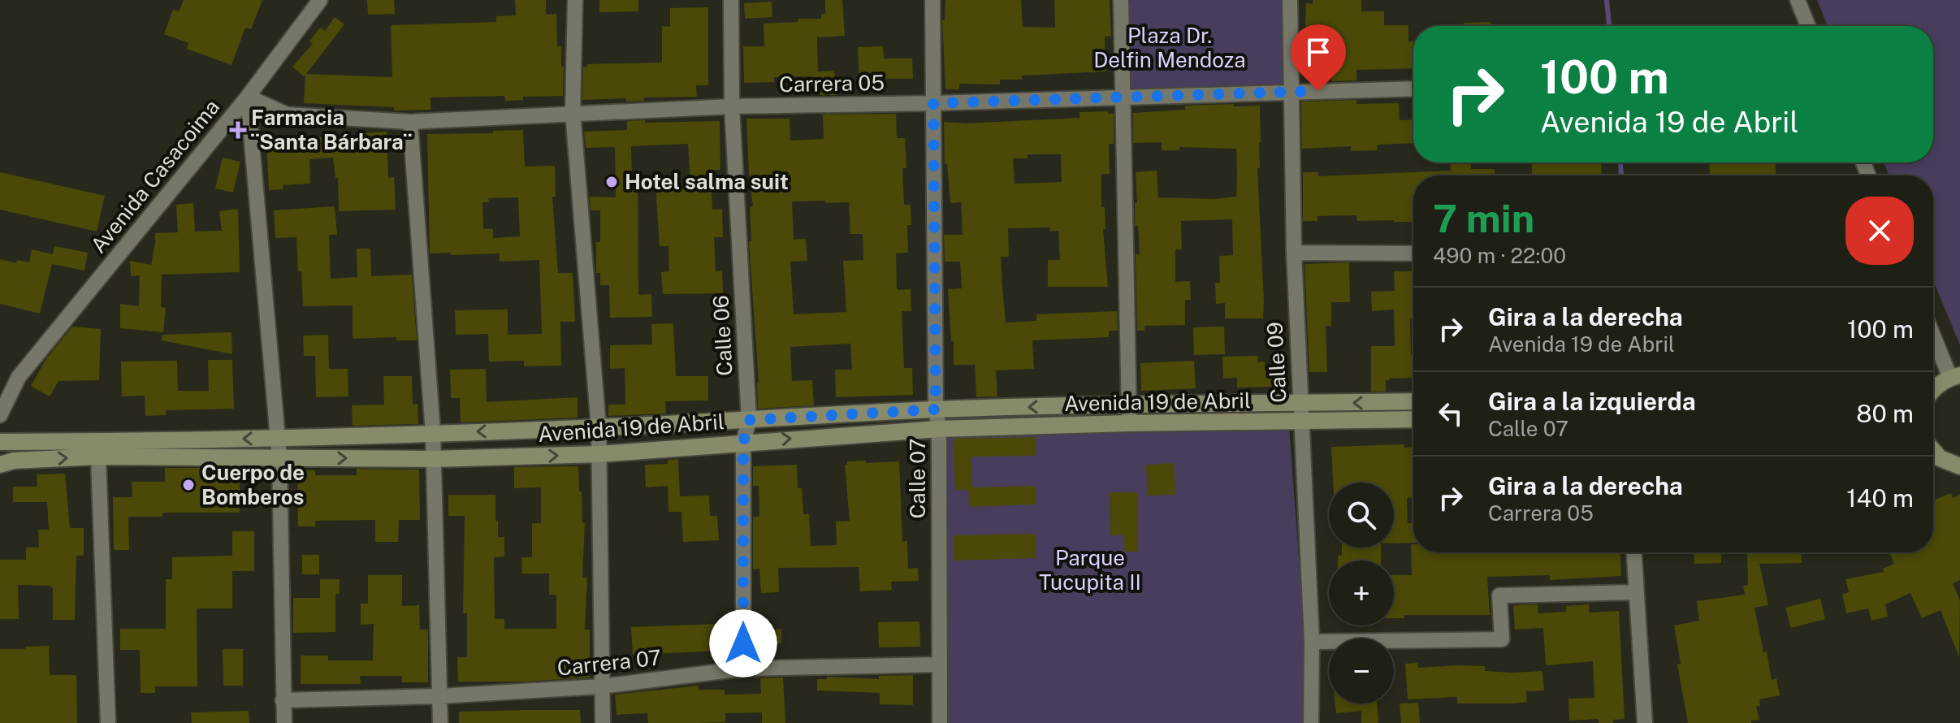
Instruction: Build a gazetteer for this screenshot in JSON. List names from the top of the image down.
{
  "streets": {
    "street": [
      "Carrera 05",
      "Avenida Casacoima",
      "Calle 06",
      "Calle 09",
      "Avenida 19 de Abril",
      "Calle 07",
      "Carrera 07"
    ]
  },
  "crossings": [
    ["Carrera 05", "Avenida Casacoima"],
    ["Carrera 05", "Calle 06"],
    ["Carrera 05", "Calle 09"],
    ["Carrera 05", "Calle 07"],
    ["Calle 06", "Avenida 19 de Abril"],
    ["Calle 06", "Carrera 07"],
    ["Calle 09", "Avenida 19 de Abril"],
    ["Avenida 19 de Abril", "Calle 07"],
    ["Calle 07", "Carrera 07"]
  ],
  "parks": ["Plaza Dr. Delfin Mendoza", "Parque Tucupita II"],
  "places": {
    "health": ["Farmacia ¨Santa Bárbara¨"],
    "other": ["Hotel salma suit", "Cuerpo de Bomberos"]
  },
  "page": {
    "turn": ["100 m", "Avenida 19 de Abril"],
    "heading": ["7 min", "490 m · 22:00"],
    "list": [
      {
        "name": "Gira a la derecha",
        "note": "Avenida 19 de Abril",
        "value": "100 m"
      },
      {
        "name": "Gira a la izquierda",
        "note": "Calle 07",
        "value": "80 m"
      },
      {
        "name": "Gira a la derecha",
        "note": "Carrera 05",
        "value": "140 m"
      }
    ],
    "map_buttons": ["+", "−"]
  }
}
